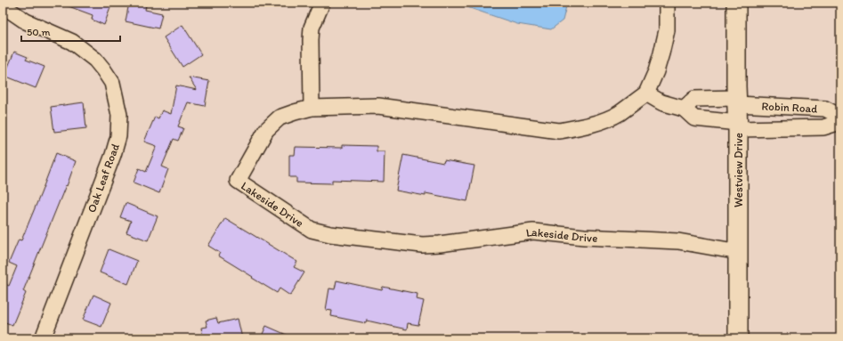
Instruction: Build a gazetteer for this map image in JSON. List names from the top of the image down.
{
  "streets": {
    "street": [
      "Robin Road",
      "Westview Drive",
      "Oak Leaf Road",
      "Lakeside Drive"
    ]
  },
  "crossings": [
    ["Robin Road", "Westview Drive"],
    ["Westview Drive", "Lakeside Drive"]
  ],
  "scale_bar": "50 m"
}
